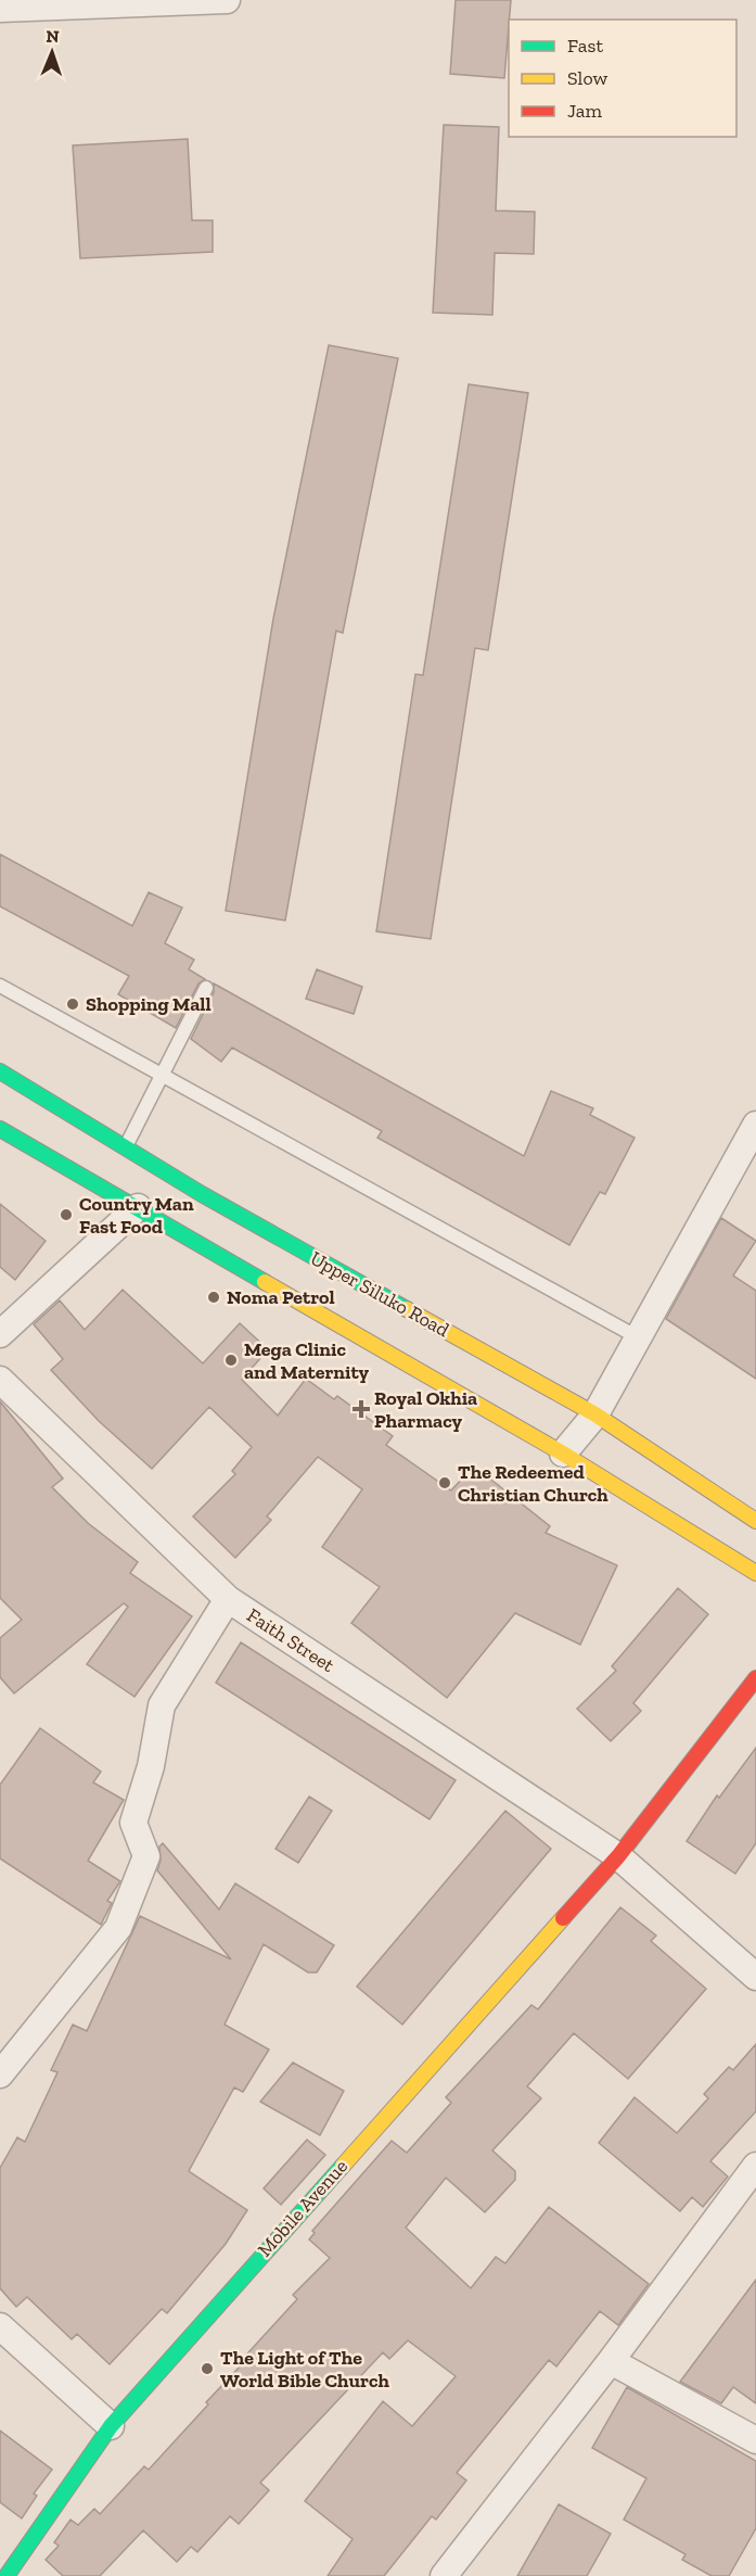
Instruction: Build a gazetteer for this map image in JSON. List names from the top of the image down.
{
  "streets": {
    "main road": ["Upper Siluko Road", "Mobile Avenue"],
    "street": ["Faith Street"]
  },
  "crossings": [
    ["Faith Street", "Mobile Avenue"]
  ],
  "places": {
    "other": [
      "Shopping Mall",
      "Country Man Fast Food",
      "Noma Petrol",
      "Mega Clinic and Maternity",
      "The Redeemed Christian Church",
      "The Light of The World Bible Church"
    ],
    "health": ["Royal Okhia Pharmacy"]
  },
  "legend": ["Fast", "Slow", "Jam"],
  "north": "top"
}
